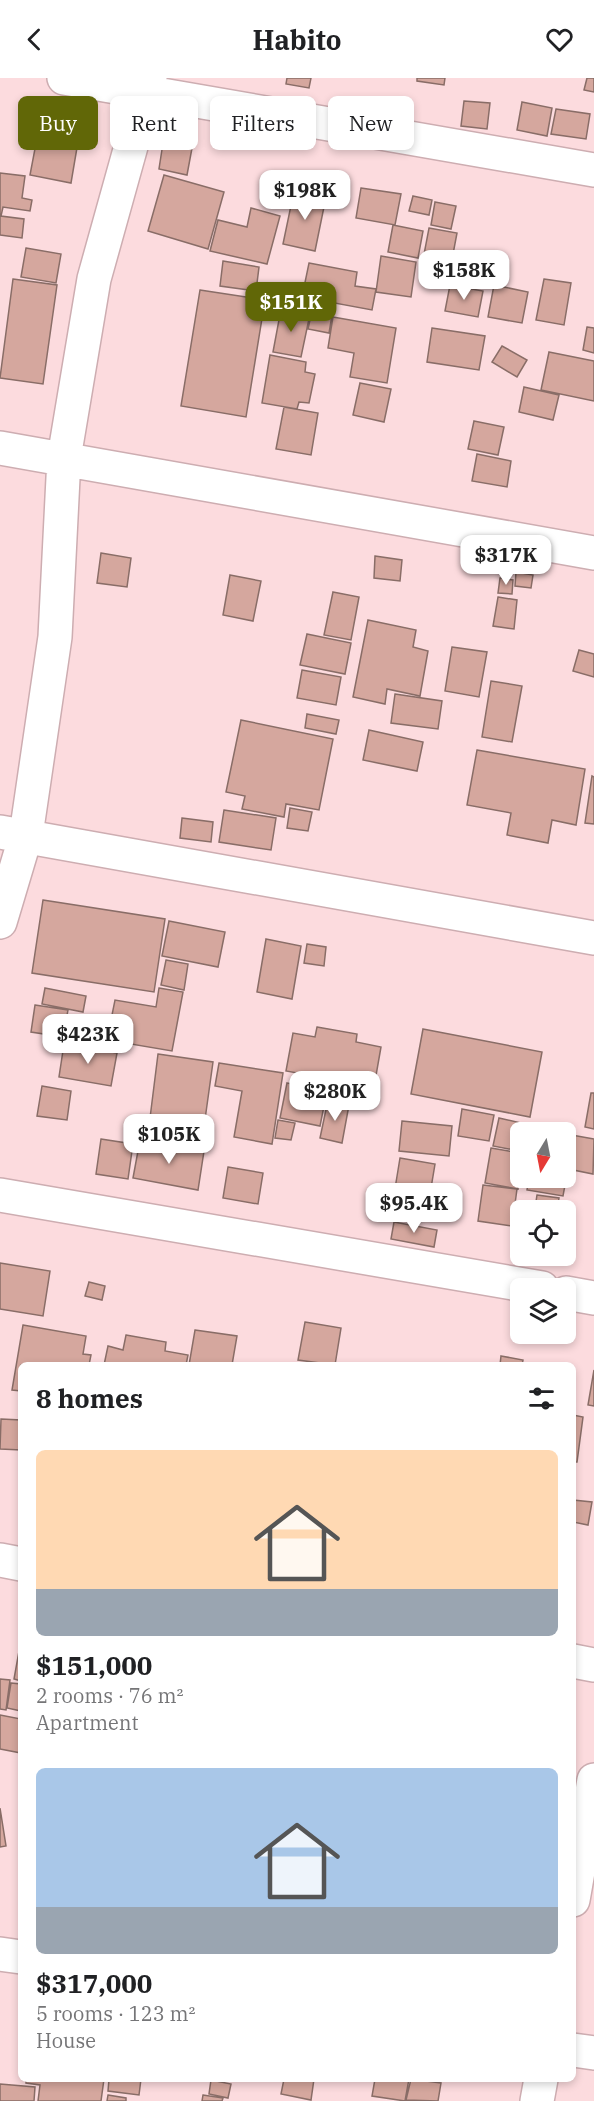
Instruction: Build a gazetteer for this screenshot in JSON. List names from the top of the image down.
{
  "north": "bottom",
  "page": {
    "header": "Habito",
    "chip": [
      "Buy",
      "Rent",
      "Filters",
      "New"
    ],
    "price": [
      "$198K",
      "$158K",
      "$151K",
      "$317K",
      "$423K",
      "$280K",
      "$105K",
      "$95.4K"
    ],
    "heading": "8 homes",
    "list": [
      {
        "name": "$151,000",
        "note": "2 rooms · 76 m² · Apartment"
      },
      {
        "name": "$317,000",
        "note": "5 rooms · 123 m² · House"
      }
    ]
  }
}
